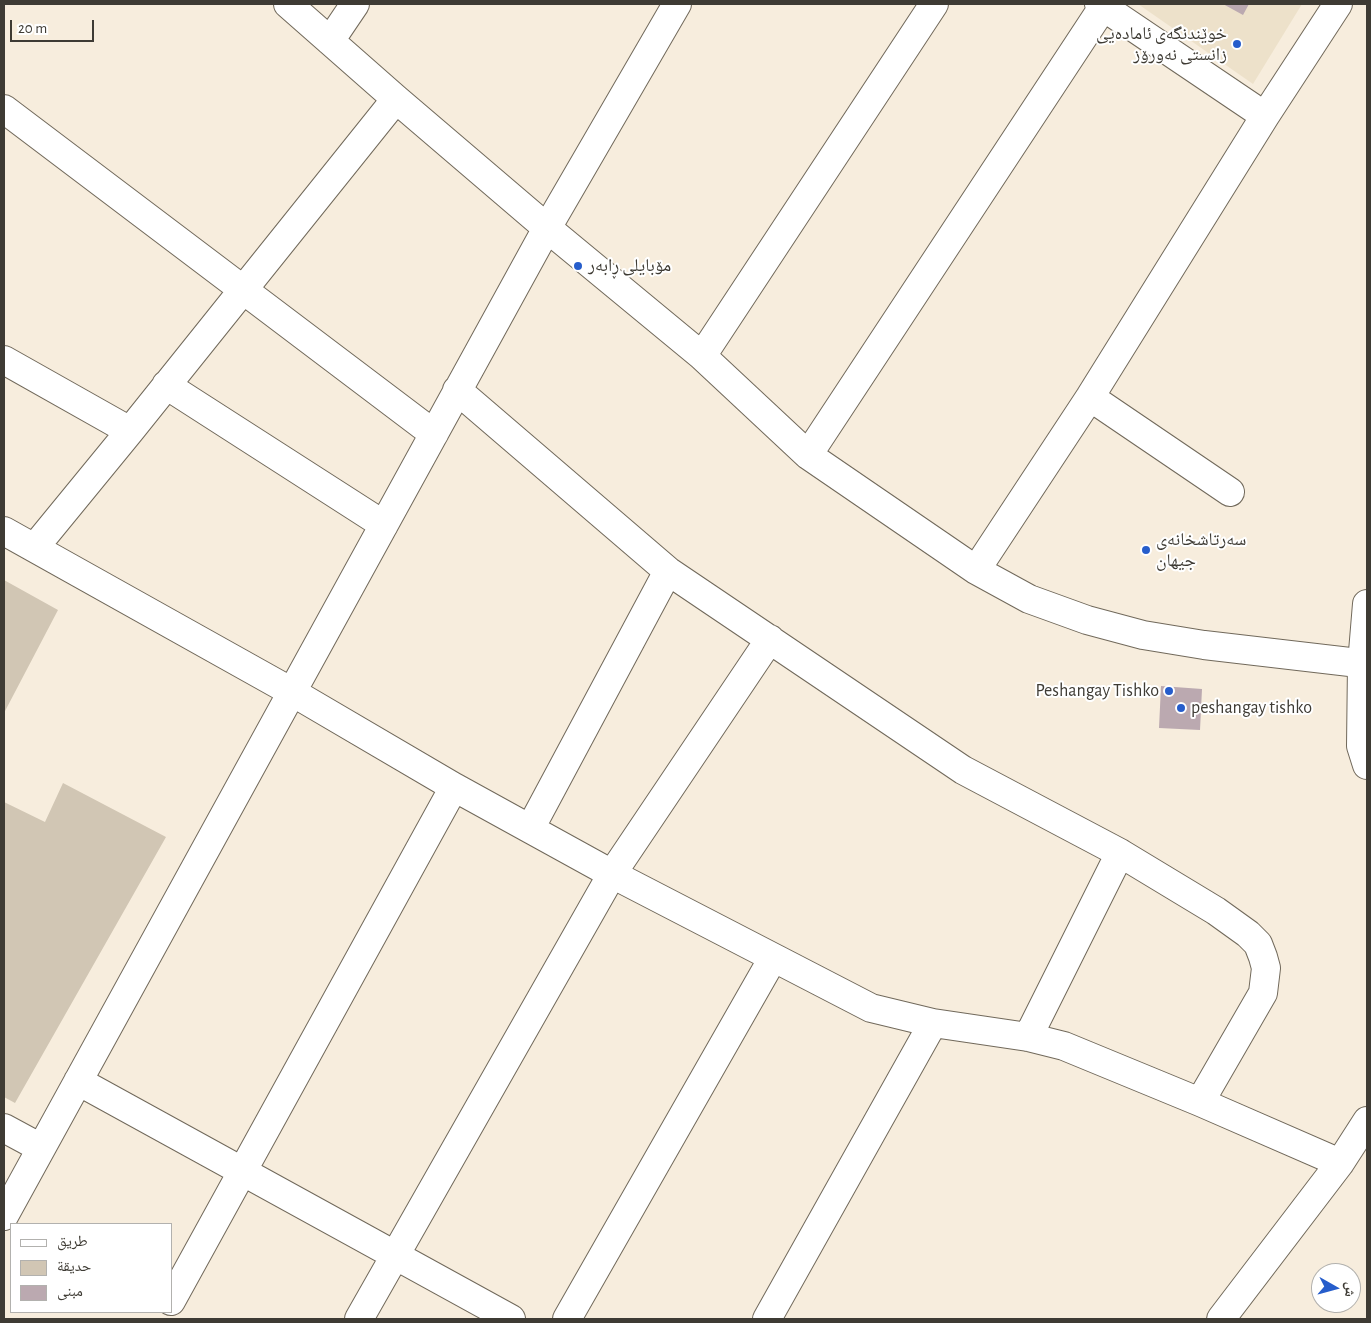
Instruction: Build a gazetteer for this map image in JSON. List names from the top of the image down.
{
  "places": [
    "خوێندنگەی ئامادەیی زانستی نەورۆز",
    "مۆبایلی ڕابەر",
    "سەرتاشخانەی جیهان",
    "Peshangay Tishko",
    "peshangay tishko"
  ],
  "legend": ["طريق", "حديقة", "مبنى"],
  "scale_bar": "20 m",
  "north": "right"
}
